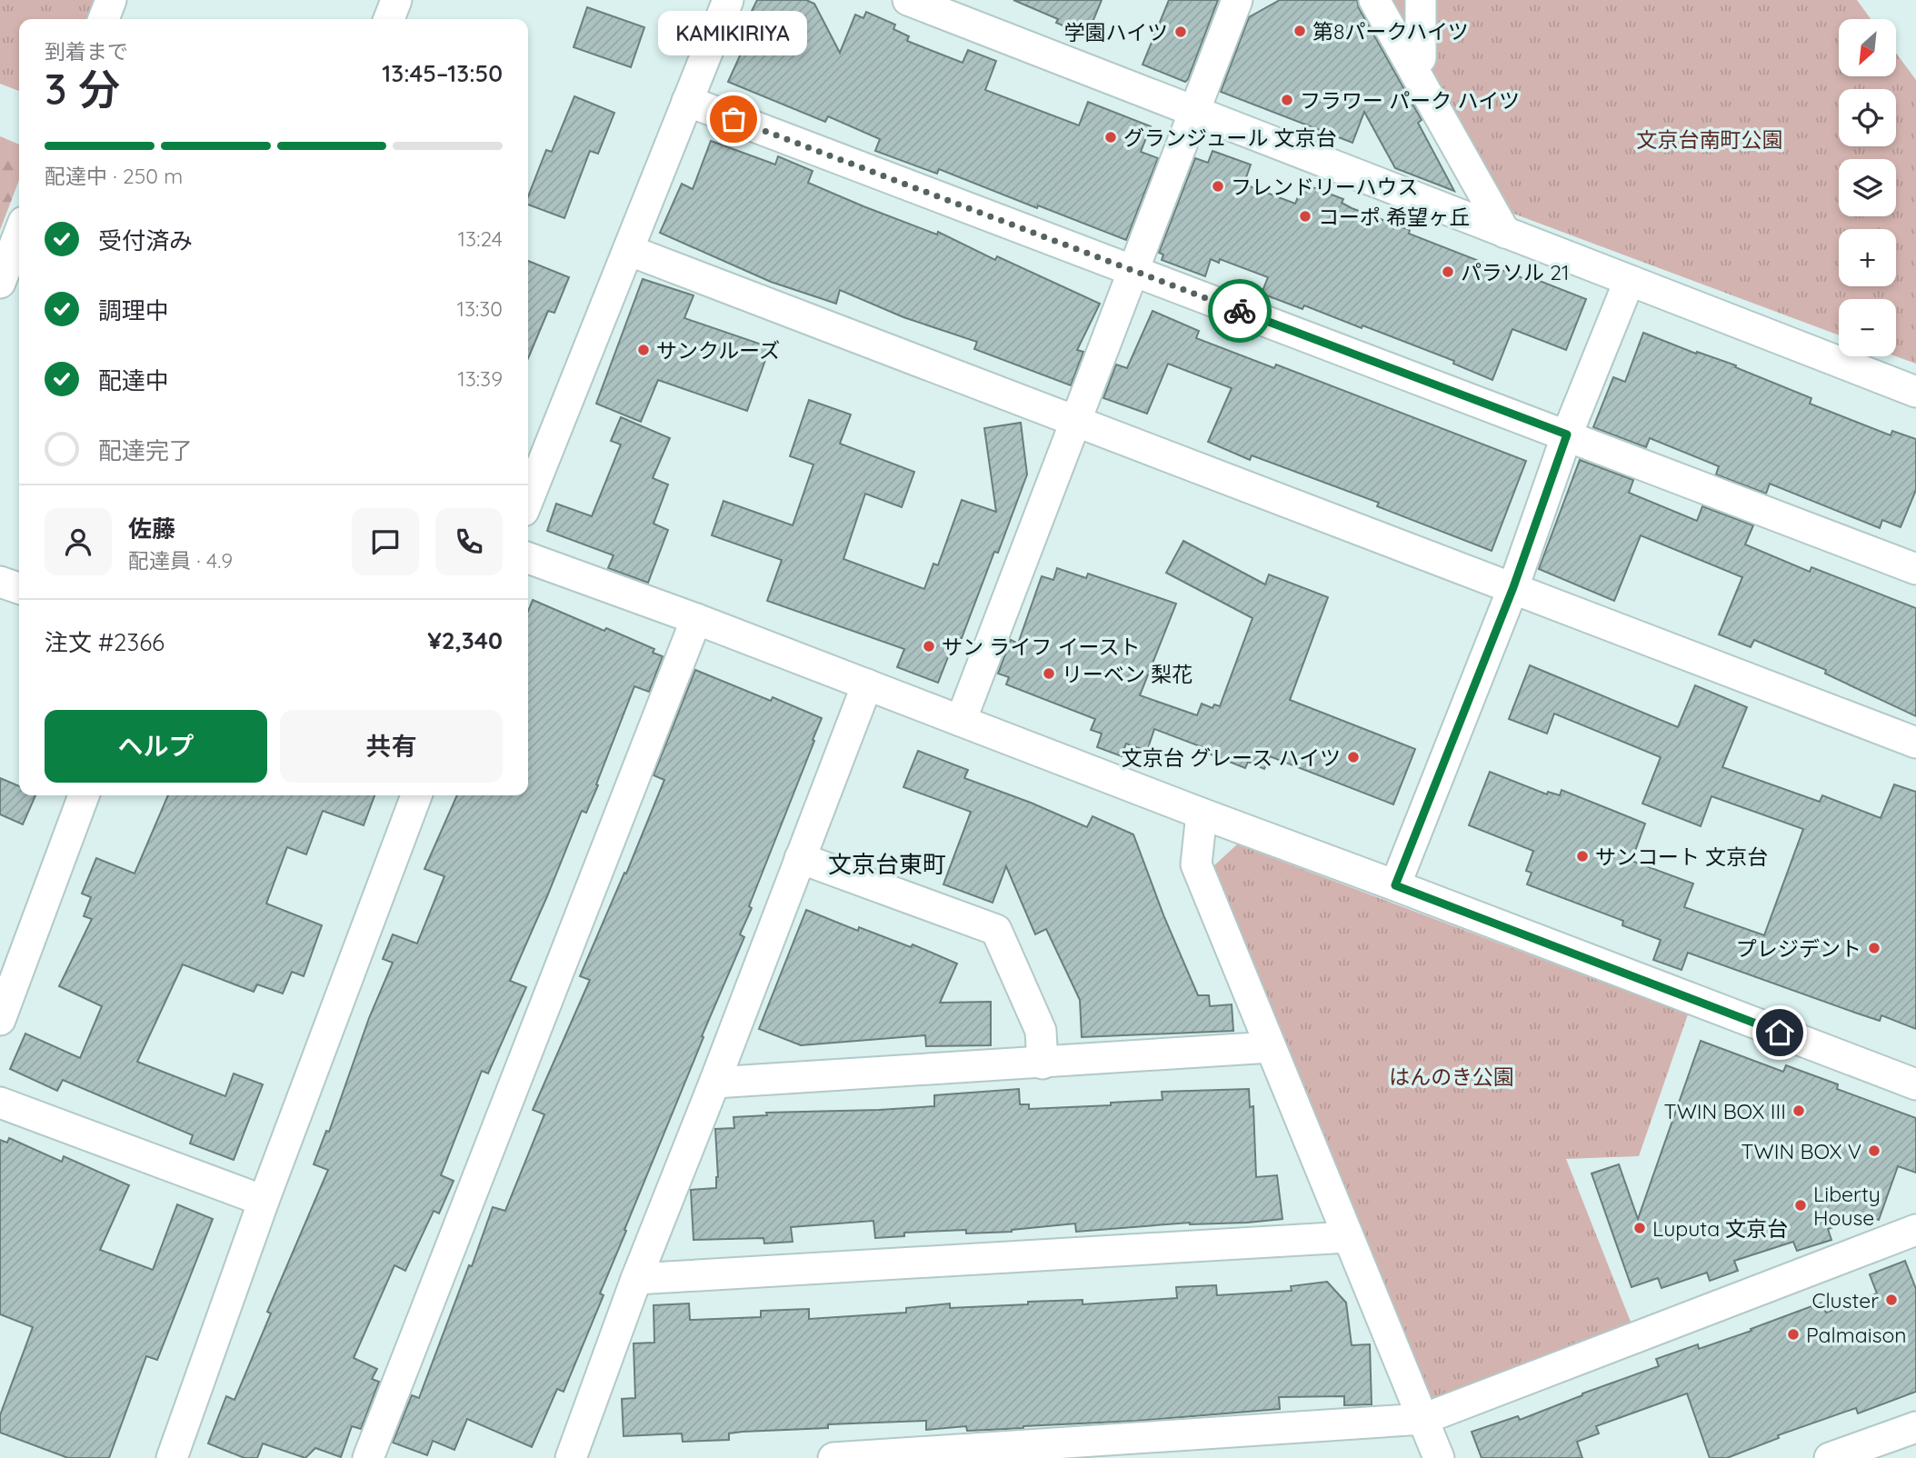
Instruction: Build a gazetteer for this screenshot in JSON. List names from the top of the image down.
{
  "districts": ["文京台東町"],
  "parks": ["文京台南町公園", "はんのき公園"],
  "places": [
    "第8パークハイツ",
    "学園ハイツ",
    "フラワー パーク ハイツ",
    "KAMIKIRIYA",
    "グランジュール 文京台",
    "フレンドリーハウス",
    "コーポ 希望ヶ丘",
    "パラソル 21",
    "サンクルーズ",
    "サン ライフ イースト",
    "リーベン 梨花",
    "文京台 グレース ハイツ",
    "サンコート 文京台",
    "プレジデント",
    "TWIN BOX III",
    "TWIN BOX V",
    "Liberty House",
    "Luputa 文京台",
    "Cluster",
    "Palmaison"
  ],
  "north": "bottom left",
  "page": {
    "bubble": "KAMIKIRIYA",
    "map_buttons": ["+", "−"],
    "heading": ["3 分", "到着まで", "13:45–13:50"],
    "panel": [
      "佐藤",
      "配達員 · 4.9",
      "注文 #2366",
      "¥2,340"
    ],
    "bar": "配達中 · 250 m",
    "list": [
      ["受付済み", "13:24"],
      ["調理中", "13:30"],
      ["配達中", "13:39"],
      "配達完了"
    ],
    "buttons": ["ヘルプ", "共有"]
  }
}
